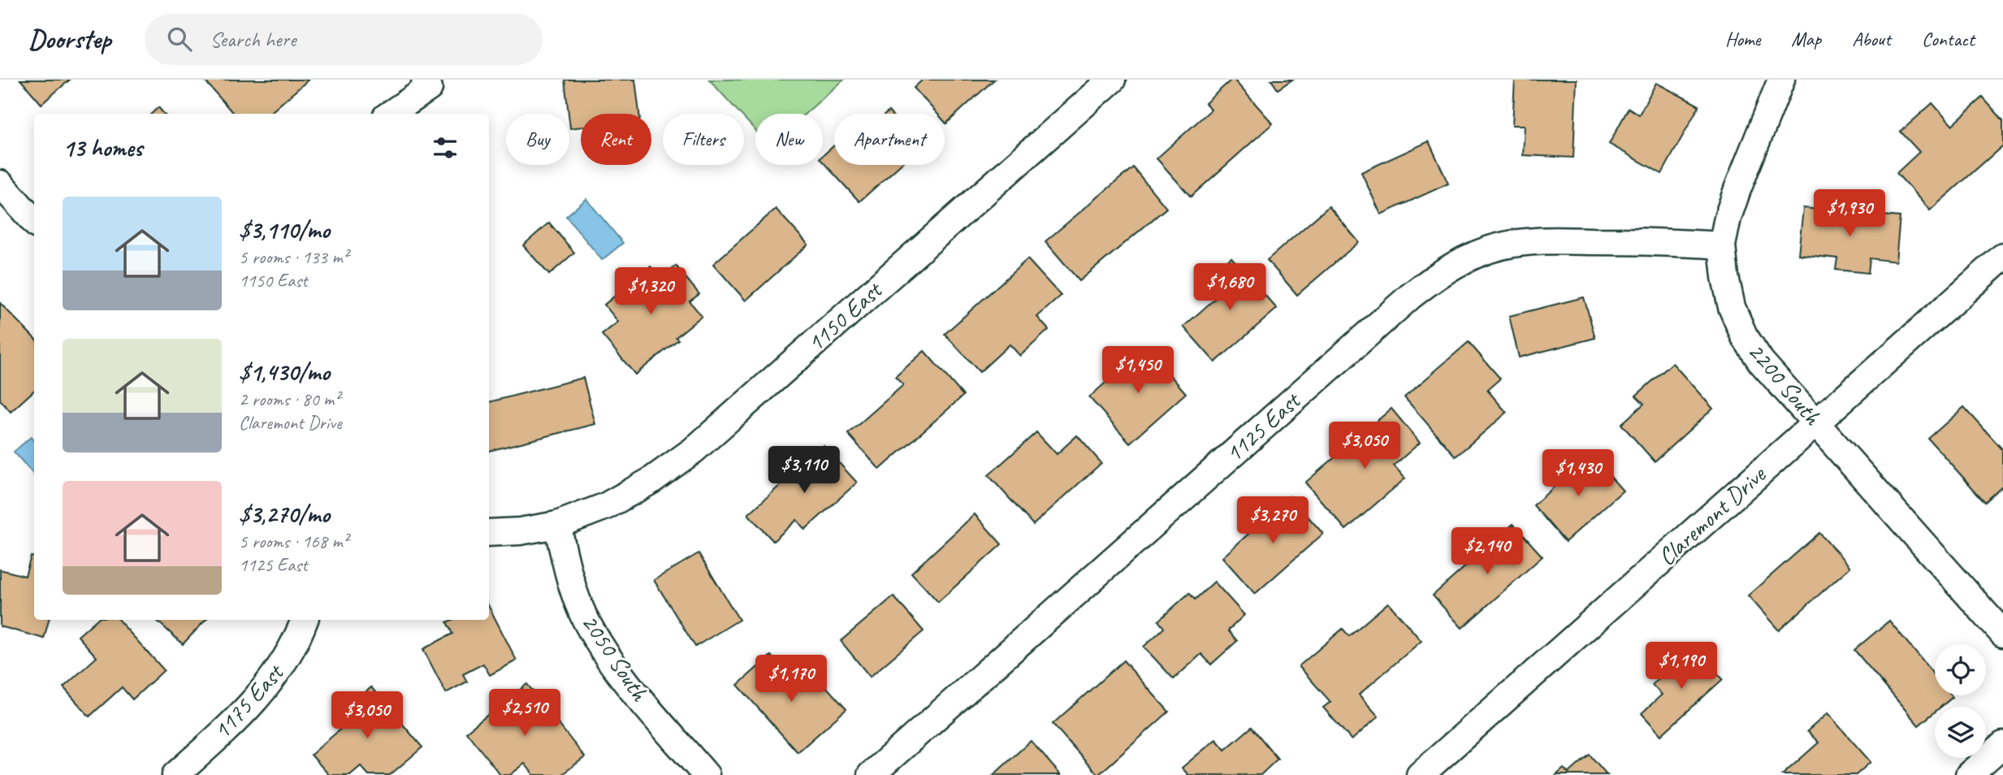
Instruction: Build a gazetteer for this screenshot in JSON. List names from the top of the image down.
{
  "streets": {
    "street": [
      "1150 East",
      "2200 South",
      "1125 East",
      "Claremont Drive",
      "2050 South",
      "1175 East"
    ]
  },
  "crossings": [
    ["1150 East", "2050 South"],
    ["2200 South", "1125 East"],
    ["2200 South", "Claremont Drive"]
  ],
  "page": {
    "header": "Doorstep",
    "search": "Search here",
    "nav": [
      "Home",
      "Map",
      "About",
      "Contact"
    ],
    "chip": [
      "Buy",
      "Rent",
      "Filters",
      "New",
      "Apartment"
    ],
    "heading": "13 homes",
    "list": [
      {
        "name": "$3,110/mo",
        "note": "5 rooms · 133 m² · 1150 East"
      },
      {
        "name": "$1,430/mo",
        "note": "2 rooms · 80 m² · Claremont Drive"
      },
      {
        "name": "$3,270/mo",
        "note": "5 rooms · 168 m² · 1125 East"
      }
    ],
    "price": [
      "$1,930",
      "$1,680",
      "$1,320",
      "$1,450",
      "$3,050",
      "$3,110",
      "$1,430",
      "$3,270",
      "$2,140",
      "$1,190",
      "$1,170",
      "$2,510",
      "$3,050"
    ]
  }
}
